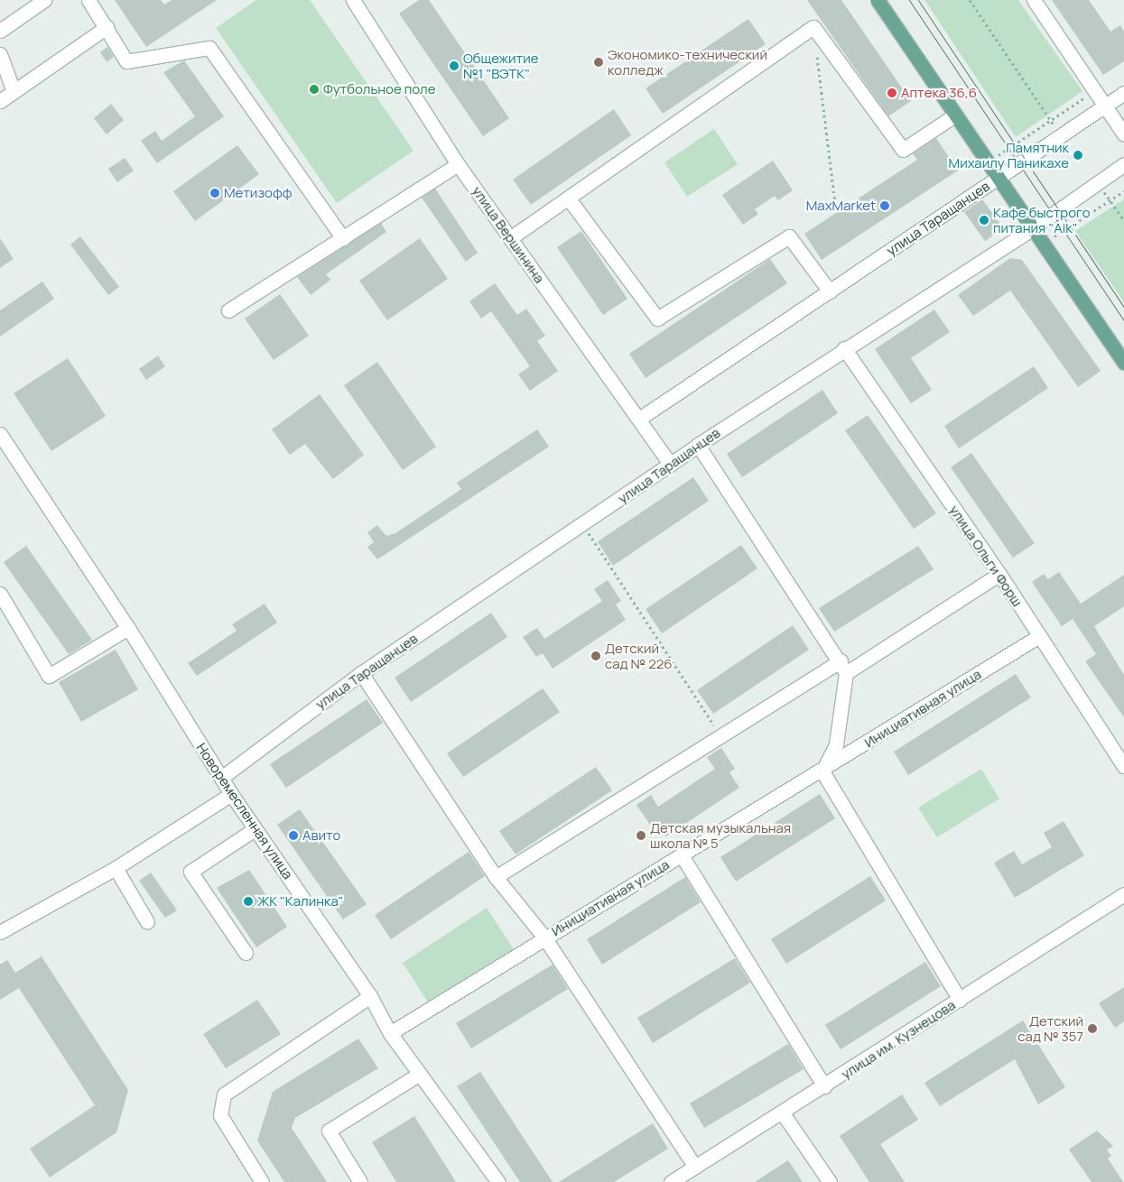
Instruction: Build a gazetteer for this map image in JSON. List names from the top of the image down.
{
  "streets": {
    "street": [
      "улица Таращанцев",
      "улица Вершинина",
      "улица Ольги Форш",
      "Инициативная улица",
      "Новоремесленная улица",
      "улица им. Кузнецова"
    ]
  },
  "crossings": [
    ["улица Таращанцев", "улица Вершинина"],
    ["улица Таращанцев", "улица Ольги Форш"],
    ["улица Таращанцев", "Новоремесленная улица"],
    ["улица Ольги Форш", "Инициативная улица"],
    ["Инициативная улица", "Новоремесленная улица"]
  ],
  "places": [
    "Экономико-технический колледж",
    "Общежитие №1 \"ВЭТК\"",
    "Футбольное поле",
    "Аптека 36,6",
    "Памятник Михаилу Паникахе",
    "Метизофф",
    "MaxMarket",
    "Кафе быстрого питания \"Aik\"",
    "Детский сад № 226",
    "Авито",
    "Детская музыкальная школа № 5",
    "ЖК \"Калинка\"",
    "Детский сад № 357"
  ]
}
